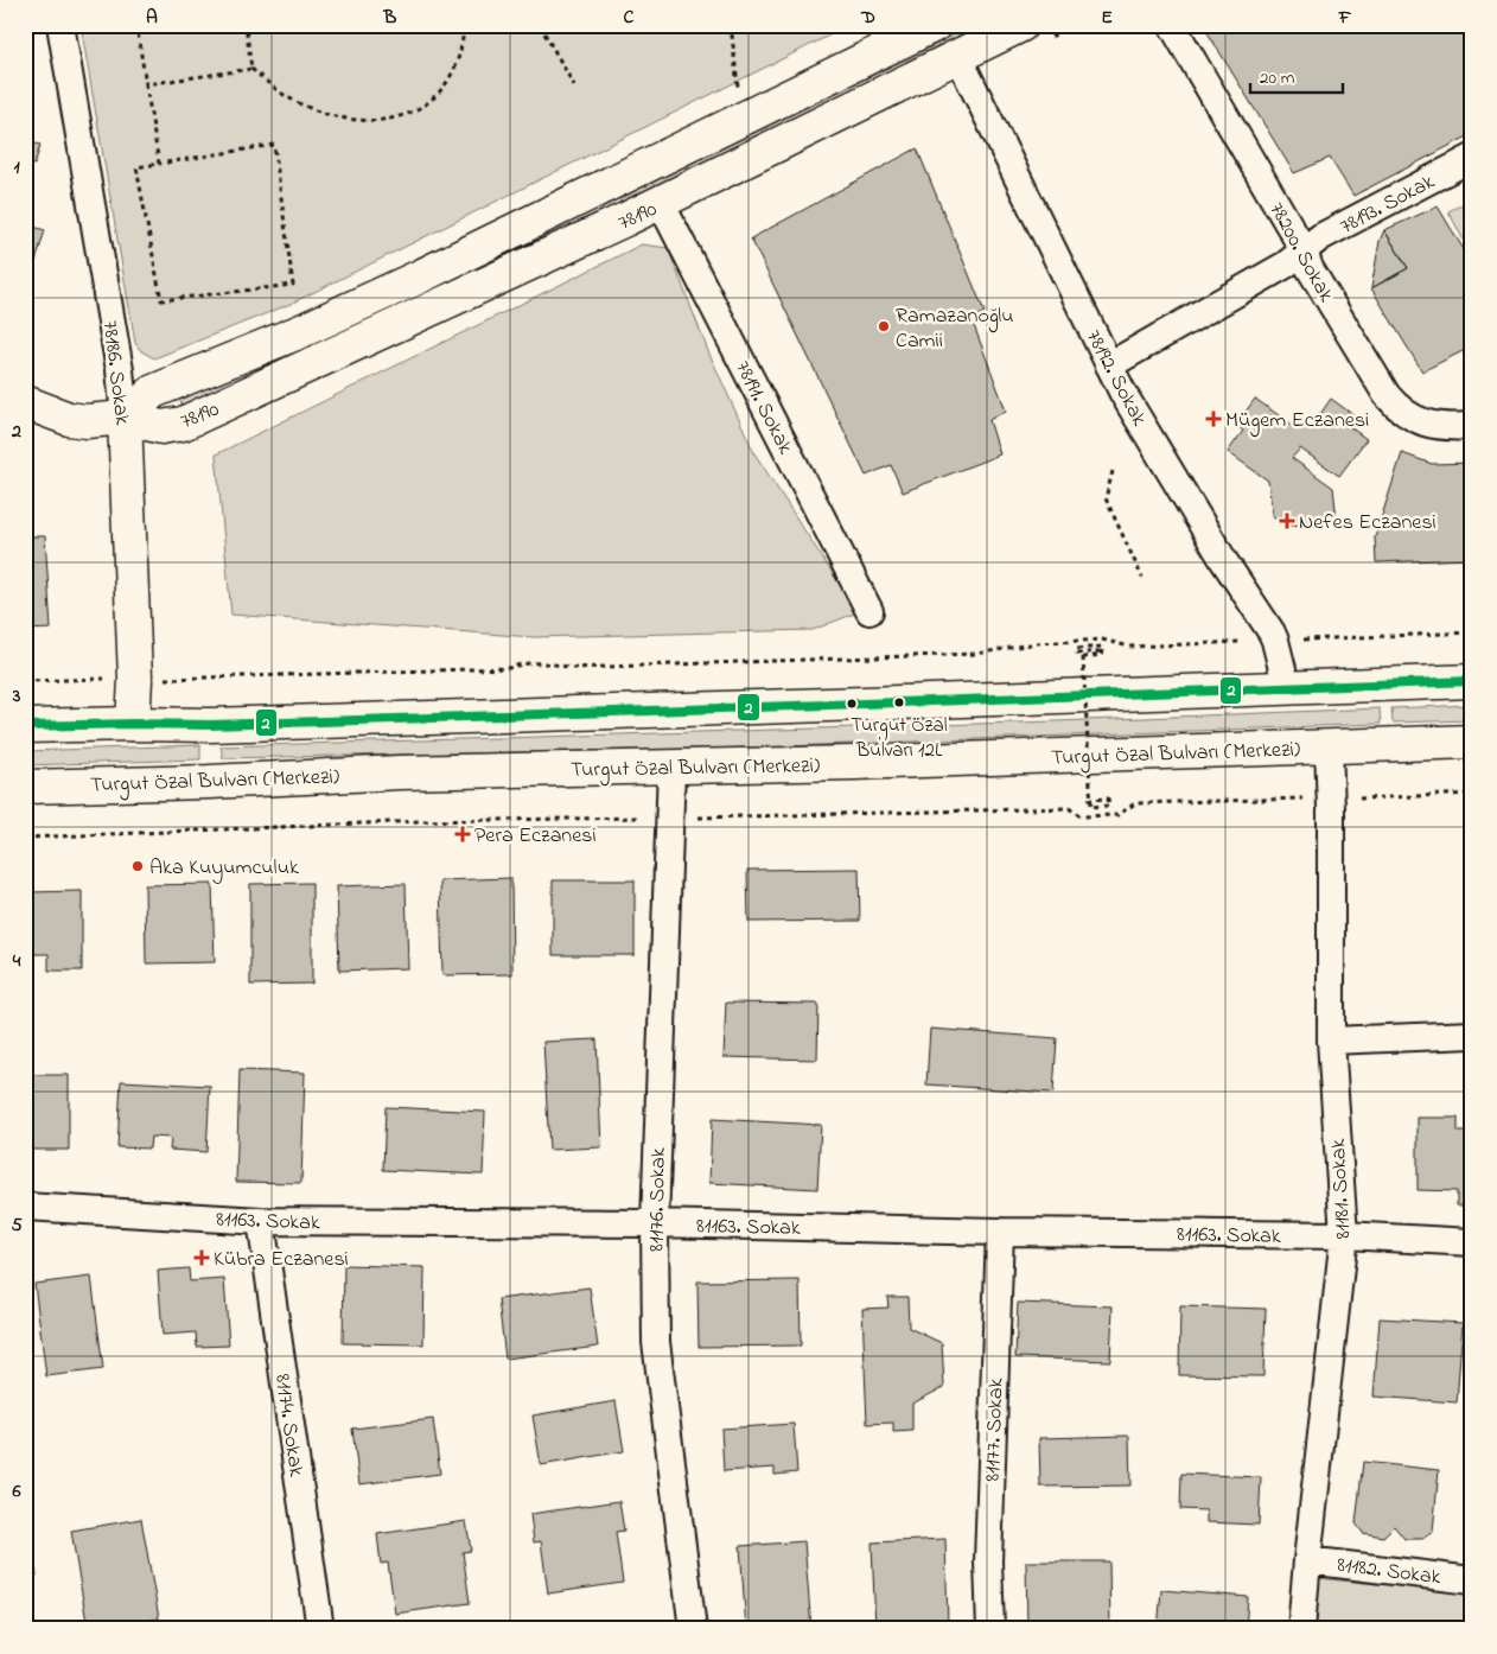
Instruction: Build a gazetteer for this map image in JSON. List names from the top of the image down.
{
  "streets": {
    "main road": ["78190", "78186. Sokak", "Turgut Özal Bulvarı (Merkezi)"],
    "street": [
      "78193. Sokak",
      "78200. Sokak",
      "78192. Sokak",
      "78191. Sokak",
      "81181. Sokak",
      "81176. Sokak",
      "81163. Sokak",
      "81174. Sokak",
      "81177. Sokak",
      "81182. Sokak"
    ]
  },
  "crossings": [
    ["78193. Sokak", "78200. Sokak"],
    ["78193. Sokak", "78192. Sokak"],
    ["78190", "78186. Sokak"],
    ["78190", "78192. Sokak"],
    ["78190", "78191. Sokak"],
    ["Turgut Özal Bulvarı (Merkezi)", "81181. Sokak"],
    ["Turgut Özal Bulvarı (Merkezi)", "81176. Sokak"],
    ["81181. Sokak", "81163. Sokak"],
    ["81181. Sokak", "81182. Sokak"],
    ["81176. Sokak", "81163. Sokak"],
    ["81163. Sokak", "81174. Sokak"],
    ["81163. Sokak", "81177. Sokak"]
  ],
  "places": {
    "other": ["Ramazanoğlu Camii", "Turgut Özal Bulvarı 12L", "Aka Kuyumculuk"],
    "health": [
      "Mügem Eczanesi",
      "Nefes Eczanesi",
      "Pera Eczanesi",
      "Kübra Eczanesi"
    ]
  },
  "lines": ["transit line 2"],
  "scale_bar": "20 m",
  "grid": {
    "columns": [
      "A",
      "B",
      "C",
      "D",
      "E",
      "F"
    ],
    "rows": [
      "1",
      "2",
      "3",
      "4",
      "5",
      "6"
    ]
  }
}
